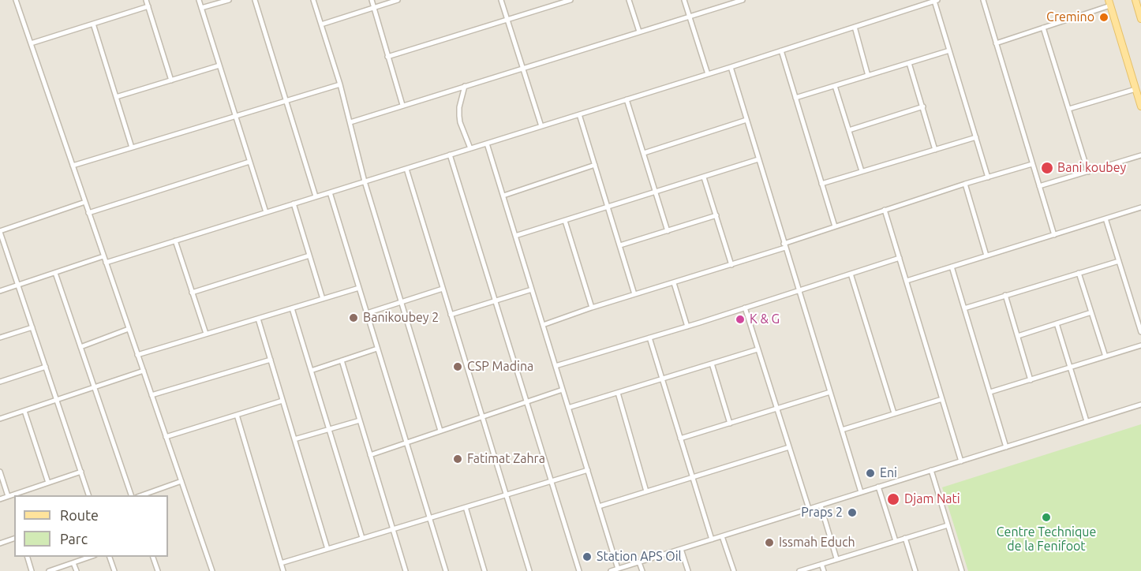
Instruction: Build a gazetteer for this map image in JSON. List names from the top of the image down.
{
  "places": [
    "Cremino",
    "Bani koubey",
    "Banikoubey 2",
    "K & G",
    "CSP Madina",
    "Fatimat Zahra",
    "Eni",
    "Djam Nati",
    "Praps 2",
    "Centre Technique de la Fenifoot",
    "Issmah Educh",
    "Station APS Oil"
  ],
  "legend": ["Route", "Parc"]
}
